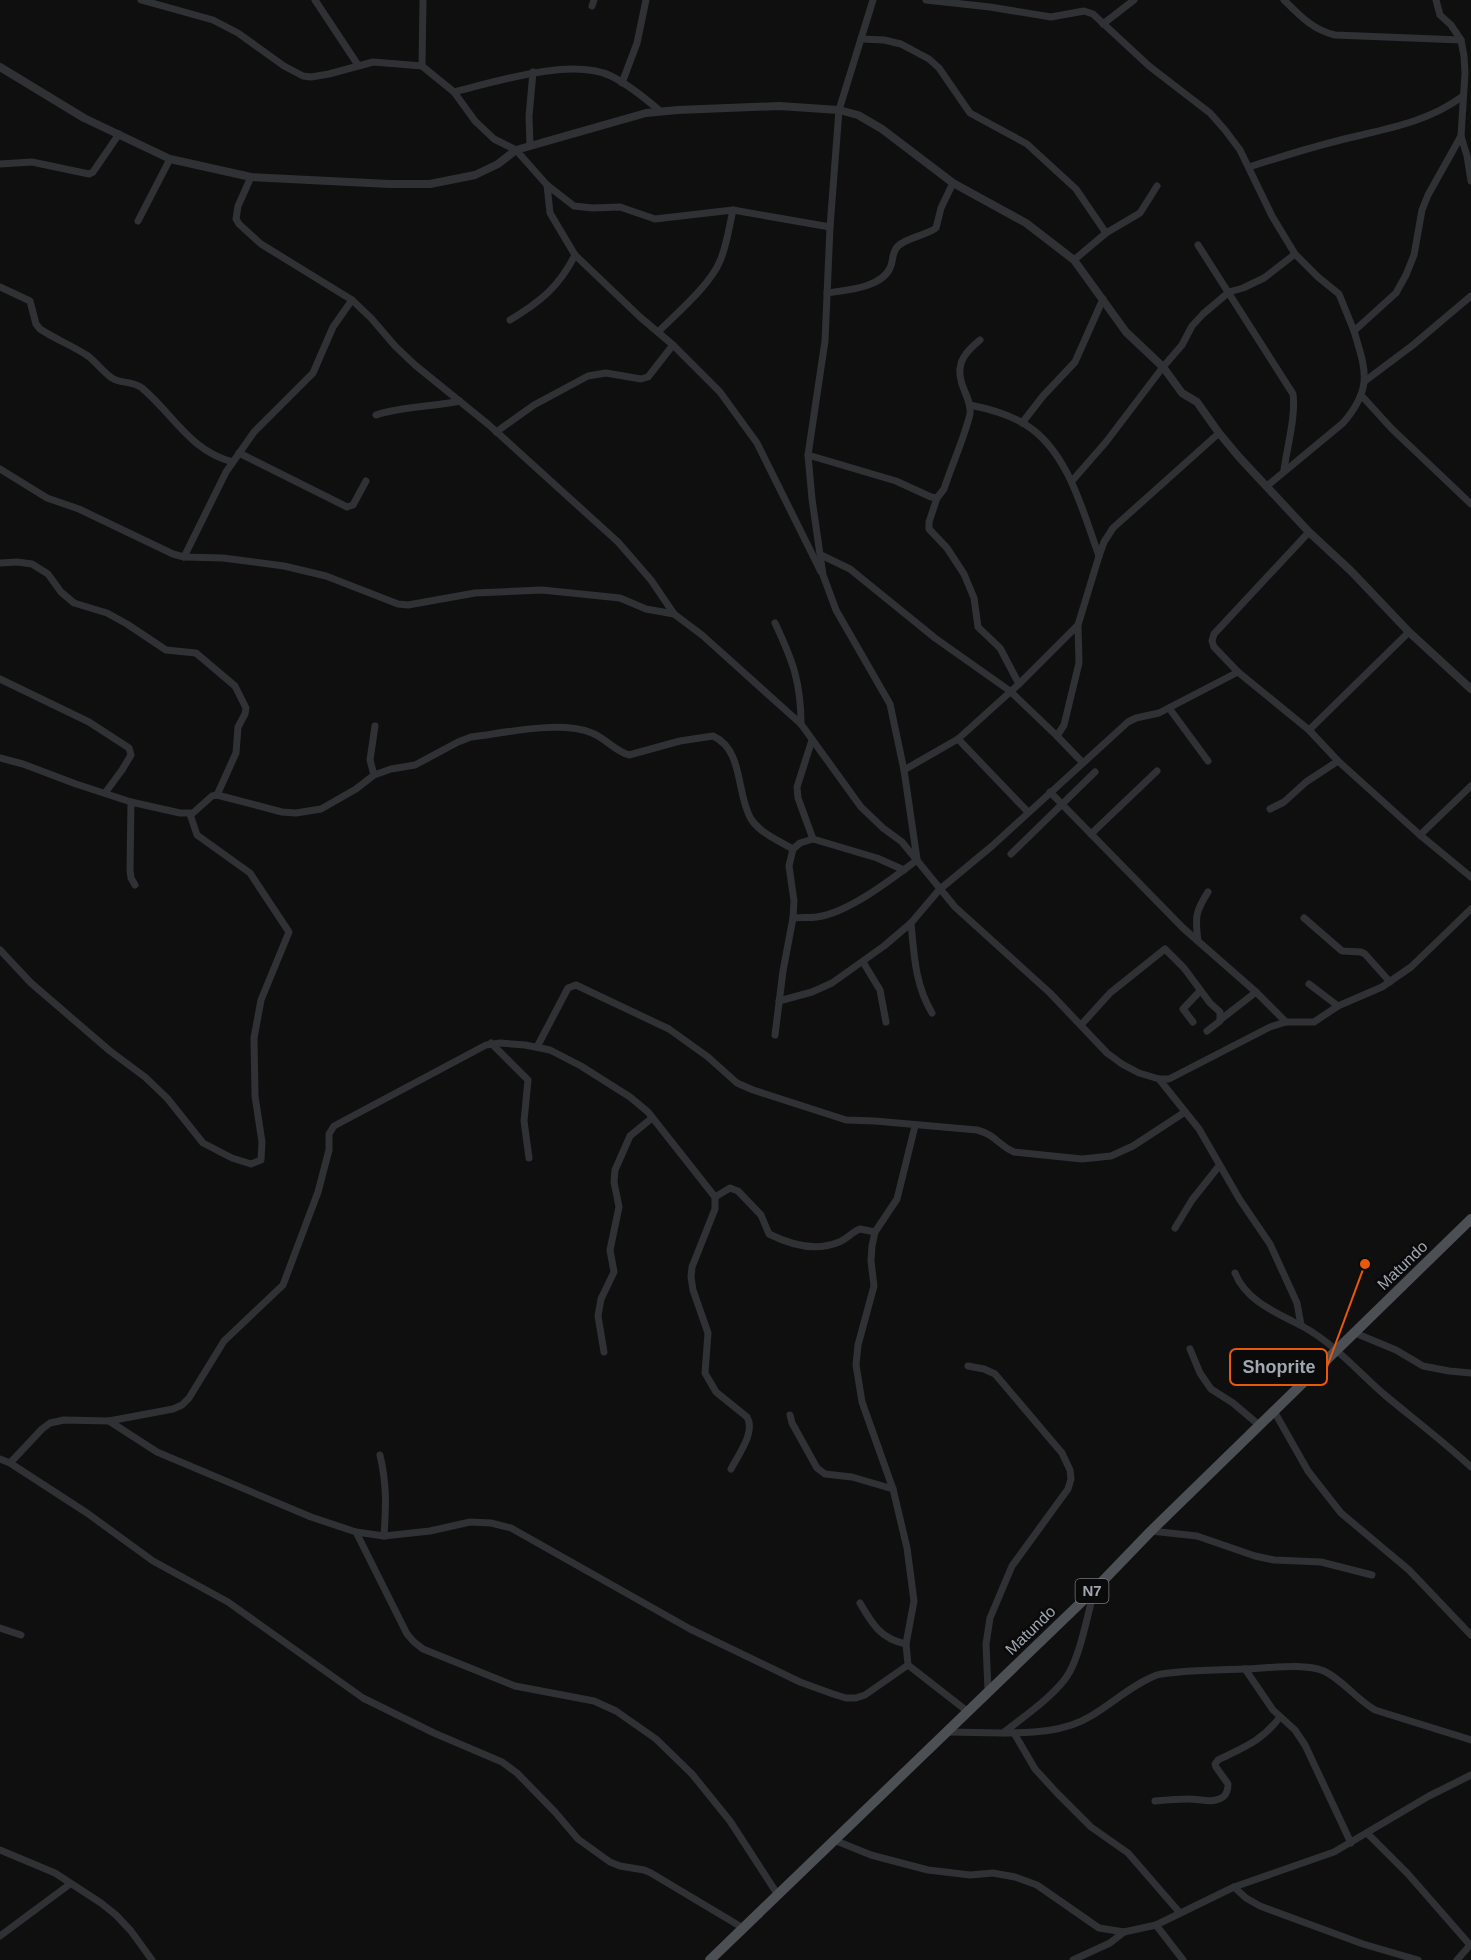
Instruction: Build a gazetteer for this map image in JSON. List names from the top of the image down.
{
  "streets": {
    "main road": ["Matundo", "N7"]
  },
  "places": ["Shoprite"]
}
